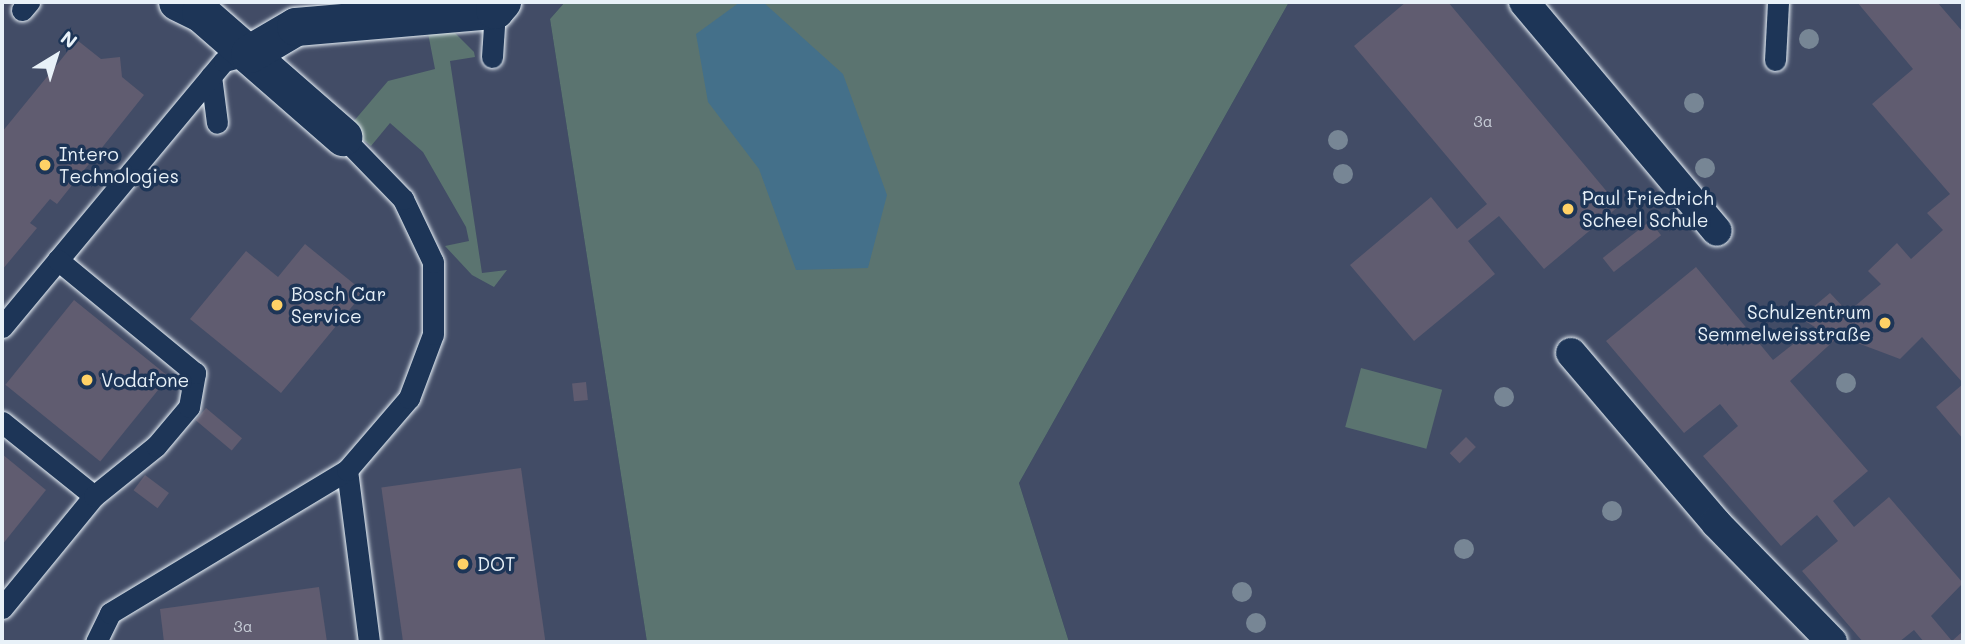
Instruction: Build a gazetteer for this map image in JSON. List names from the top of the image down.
{
  "places": [
    "Intero Technologies",
    "Paul Friedrich Scheel Schule",
    "Bosch Car Service",
    "Schulzentrum Semmelweisstraße",
    "Vodafone",
    "DOT"
  ],
  "house_numbers": ["3a", "3a"],
  "north": "top right"
}
